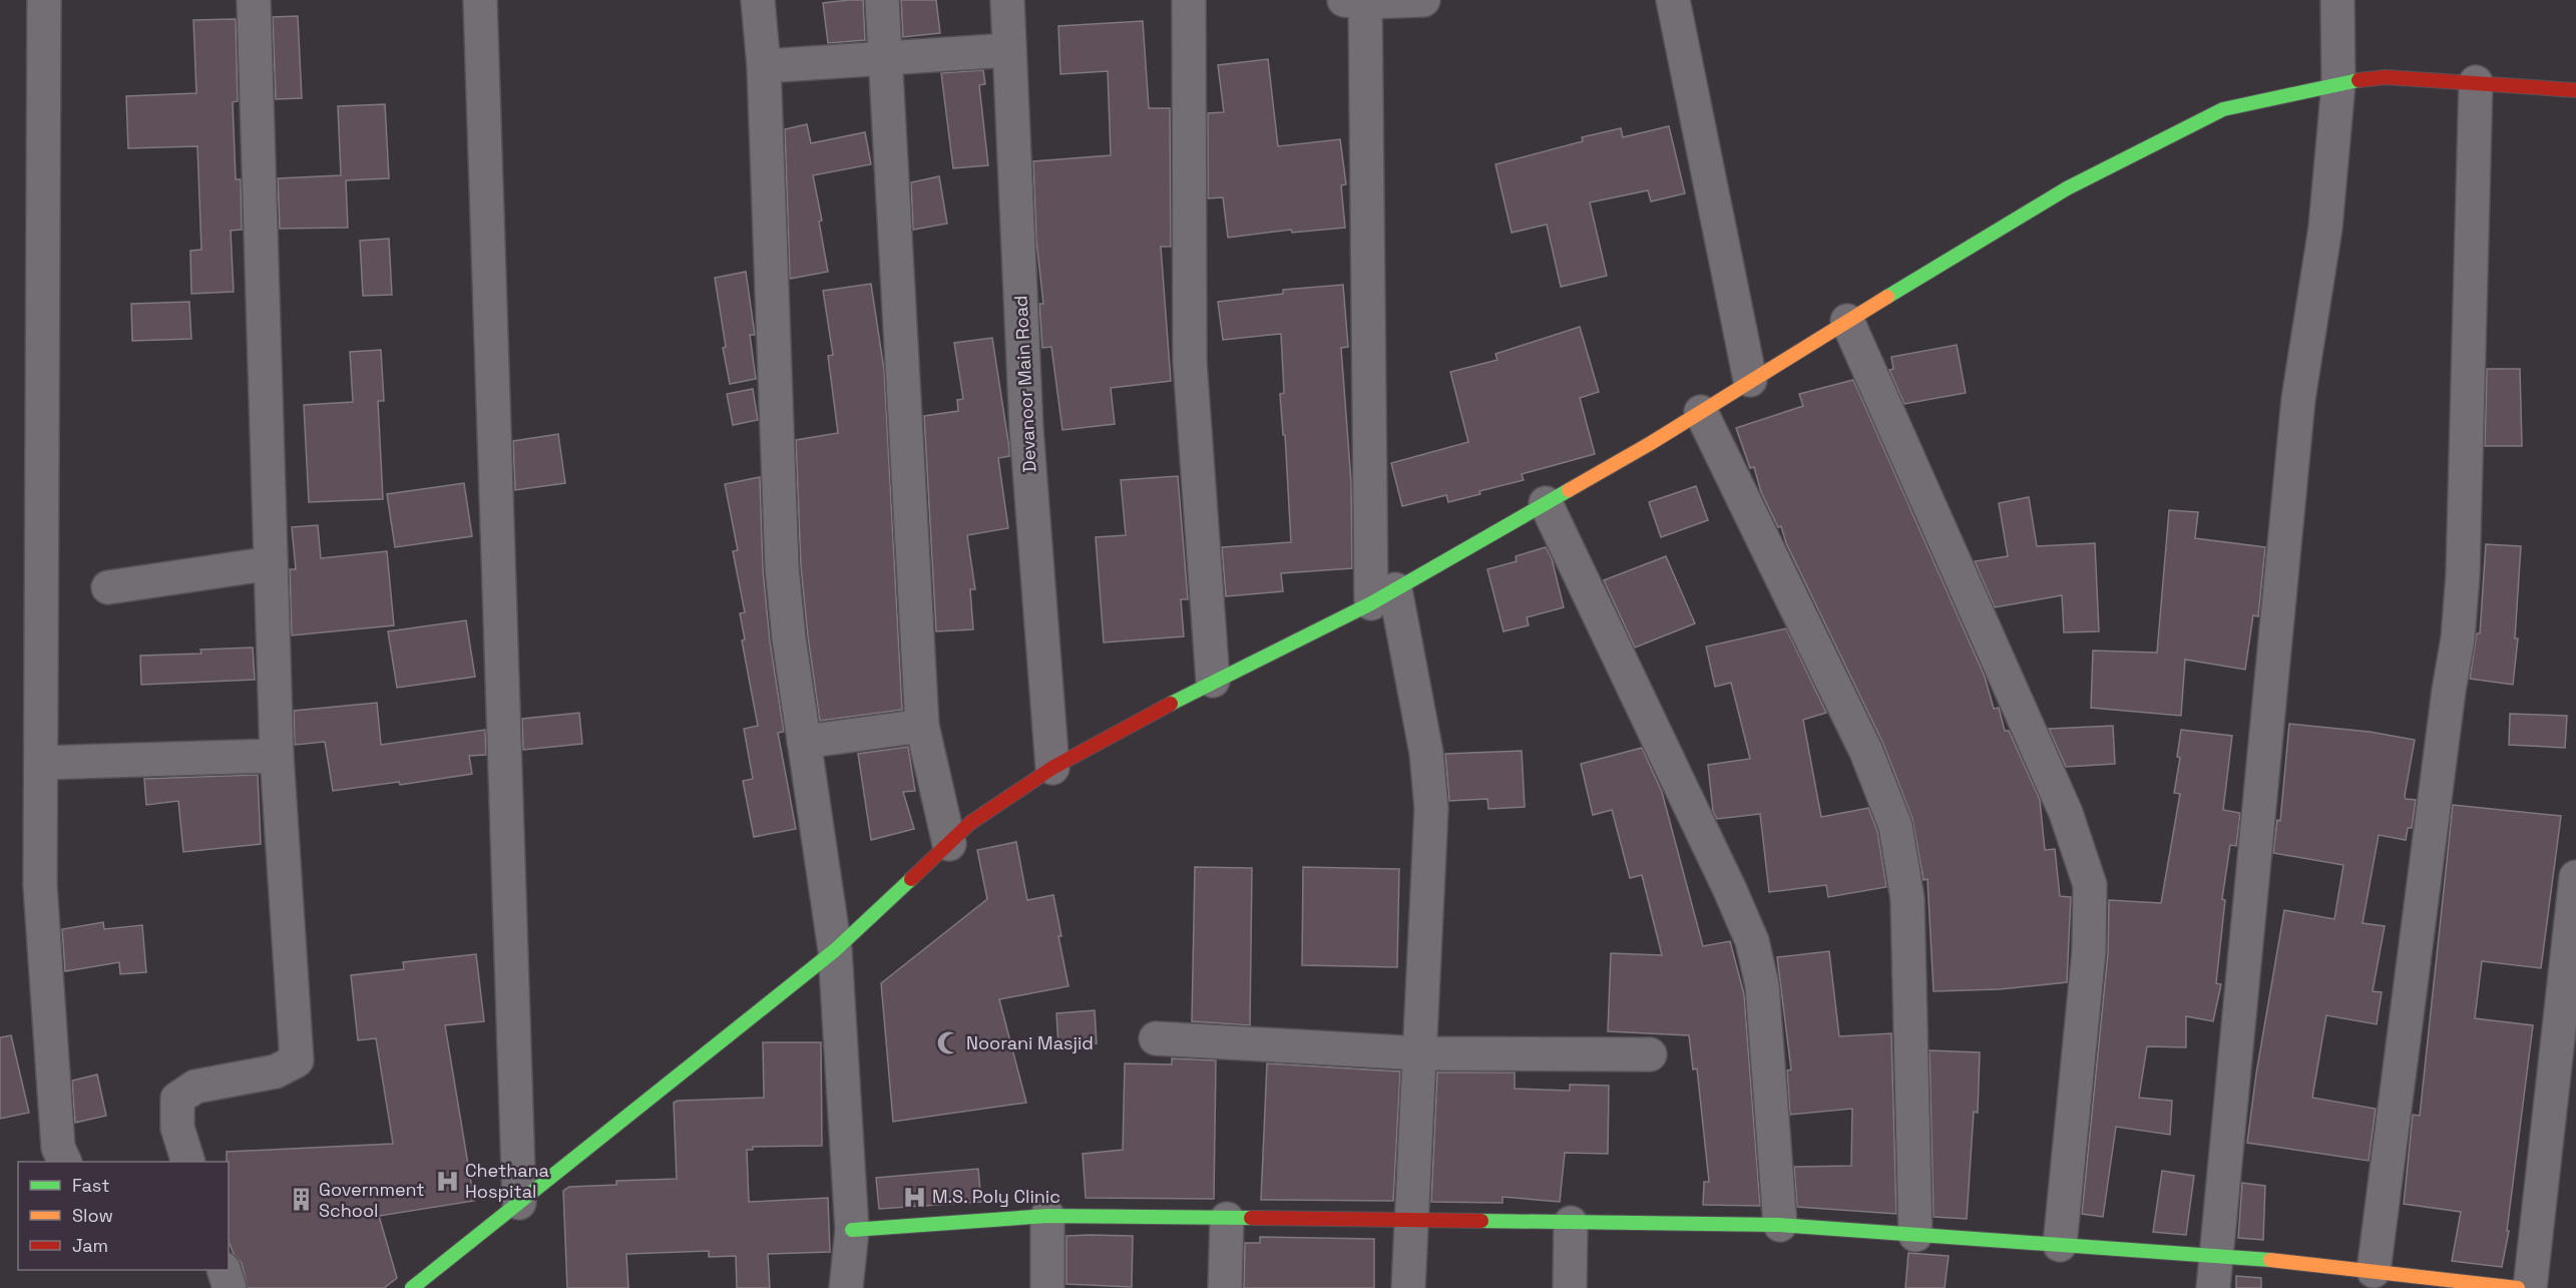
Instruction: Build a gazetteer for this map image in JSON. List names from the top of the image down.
{
  "streets": {
    "street": ["Devanoor Main Road"]
  },
  "places": {
    "mosque": ["Noorani Masjid"],
    "hospital": ["Chethana Hospital", "M.S. Poly Clinic"],
    "building": ["Government School"]
  },
  "legend": ["Fast", "Slow", "Jam"]
}
